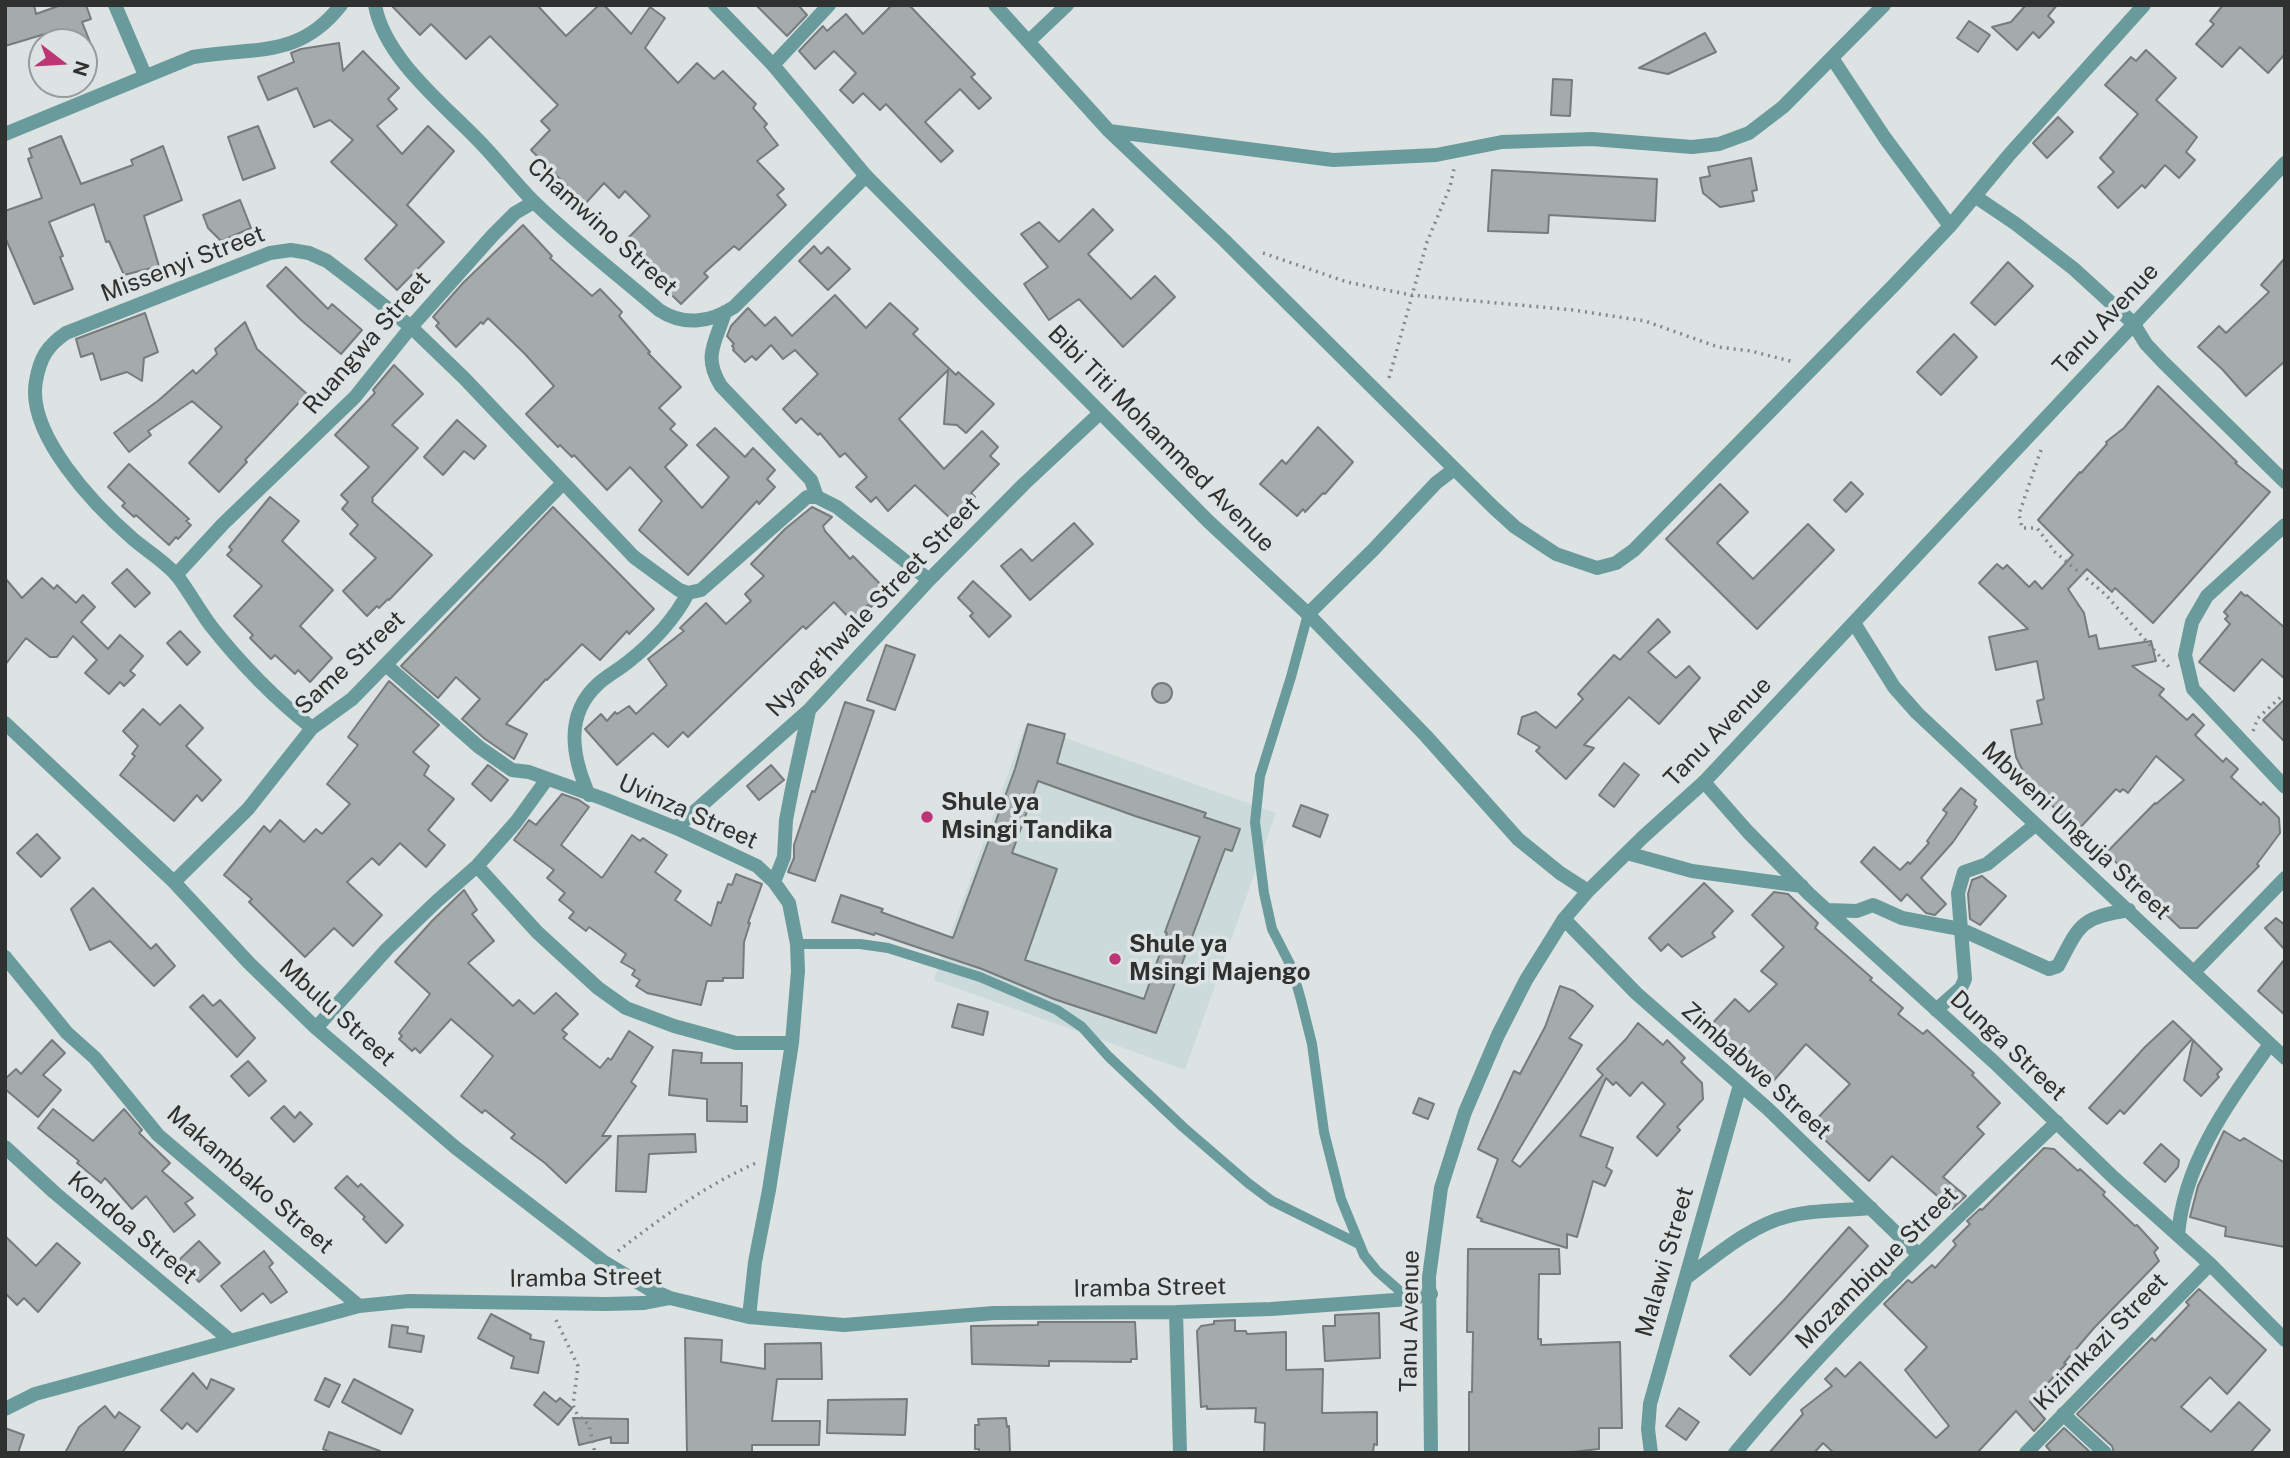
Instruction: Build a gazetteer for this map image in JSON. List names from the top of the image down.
{
  "streets": {
    "street": [
      "Chamwino Street",
      "Missenyi Street",
      "Tanu Avenue",
      "Ruangwa Street",
      "Bibi Titi Mohammed Avenue",
      "Nyang'hwale Street Street",
      "Same Street",
      "Uvinza Street",
      "Mbweni Unguja Street",
      "Mbulu Street",
      "Dunga Street",
      "Zimbabwe Street",
      "Makambako Street",
      "Kondoa Street",
      "Malawi Street",
      "Mozambique Street",
      "Iramba Street",
      "Kizimkazi Street"
    ]
  },
  "crossings": [
    ["Chamwino Street", "Ruangwa Street"],
    ["Chamwino Street", "Bibi Titi Mohammed Avenue"],
    ["Missenyi Street", "Ruangwa Street"],
    ["Missenyi Street", "Same Street"],
    ["Tanu Avenue", "Bibi Titi Mohammed Avenue"],
    ["Tanu Avenue", "Mbweni Unguja Street"],
    ["Tanu Avenue", "Dunga Street"],
    ["Tanu Avenue", "Zimbabwe Street"],
    ["Tanu Avenue", "Iramba Street"],
    ["Bibi Titi Mohammed Avenue", "Nyang'hwale Street Street"],
    ["Nyang'hwale Street Street", "Uvinza Street"],
    ["Same Street", "Uvinza Street"],
    ["Same Street", "Mbulu Street"],
    ["Uvinza Street", "Iramba Street"],
    ["Mbulu Street", "Iramba Street"],
    ["Dunga Street", "Mozambique Street"],
    ["Dunga Street", "Kizimkazi Street"],
    ["Zimbabwe Street", "Malawi Street"],
    ["Zimbabwe Street", "Mozambique Street"],
    ["Makambako Street", "Iramba Street"],
    ["Kondoa Street", "Iramba Street"]
  ],
  "places": ["Shule ya Msingi Tandika", "Shule ya Msingi Majengo"],
  "north": "right"
}
